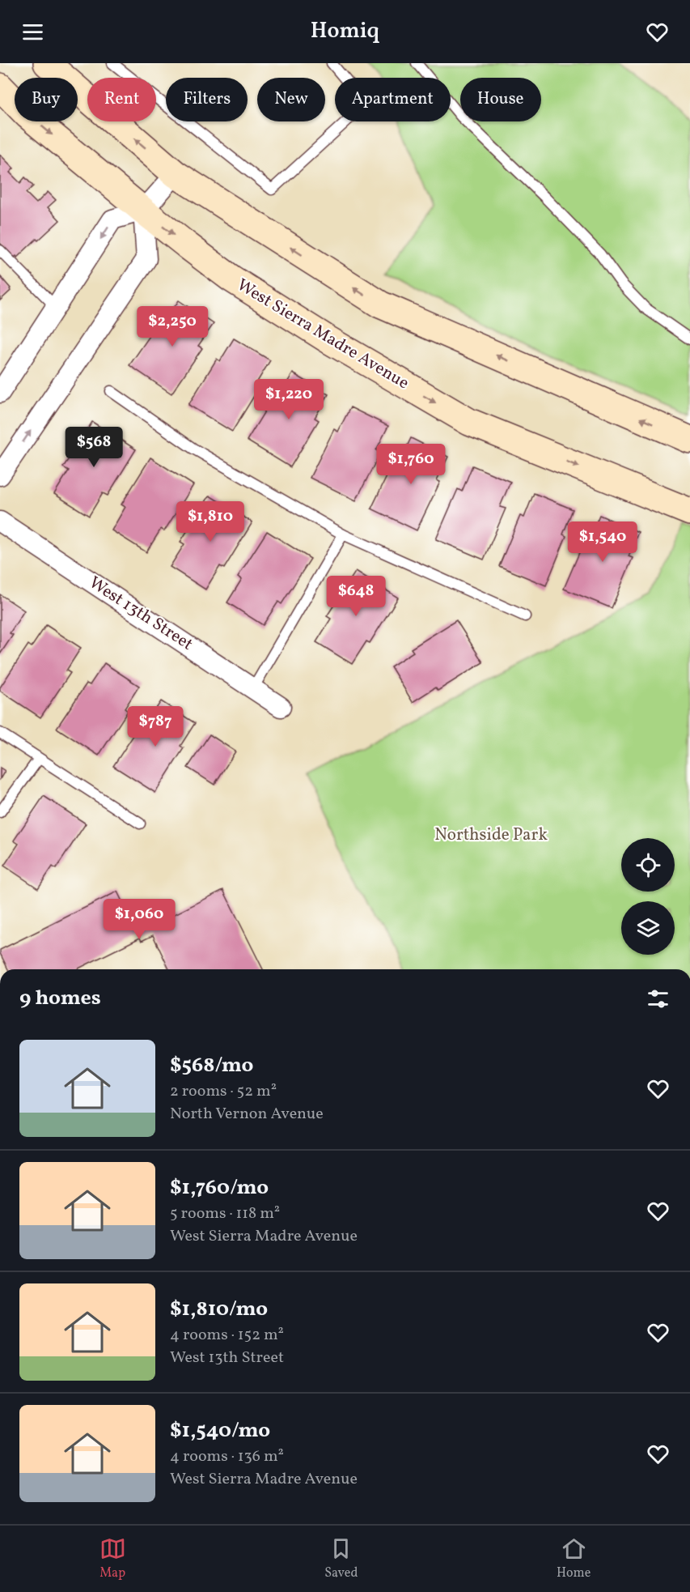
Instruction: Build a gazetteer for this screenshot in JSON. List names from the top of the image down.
{
  "streets": {
    "street": ["West Sierra Madre Avenue", "West 13th Street"]
  },
  "parks": ["Northside Park"],
  "page": {
    "header": "Homiq",
    "chip": [
      "Buy",
      "Rent",
      "Filters",
      "New",
      "Apartment",
      "House"
    ],
    "price": [
      "$2,250",
      "$1,220",
      "$568",
      "$1,760",
      "$1,810",
      "$1,540",
      "$648",
      "$787",
      "$1,060"
    ],
    "heading": "9 homes",
    "list": [
      {
        "name": "$568/mo",
        "note": "2 rooms · 52 m² · North Vernon Avenue"
      },
      {
        "name": "$1,760/mo",
        "note": "5 rooms · 118 m² · West Sierra Madre Avenue"
      },
      {
        "name": "$1,810/mo",
        "note": "4 rooms · 152 m² · West 13th Street"
      },
      {
        "name": "$1,540/mo",
        "note": "4 rooms · 136 m² · West Sierra Madre Avenue"
      }
    ],
    "tabs": ["Map", "Saved", "Home"]
  }
}
